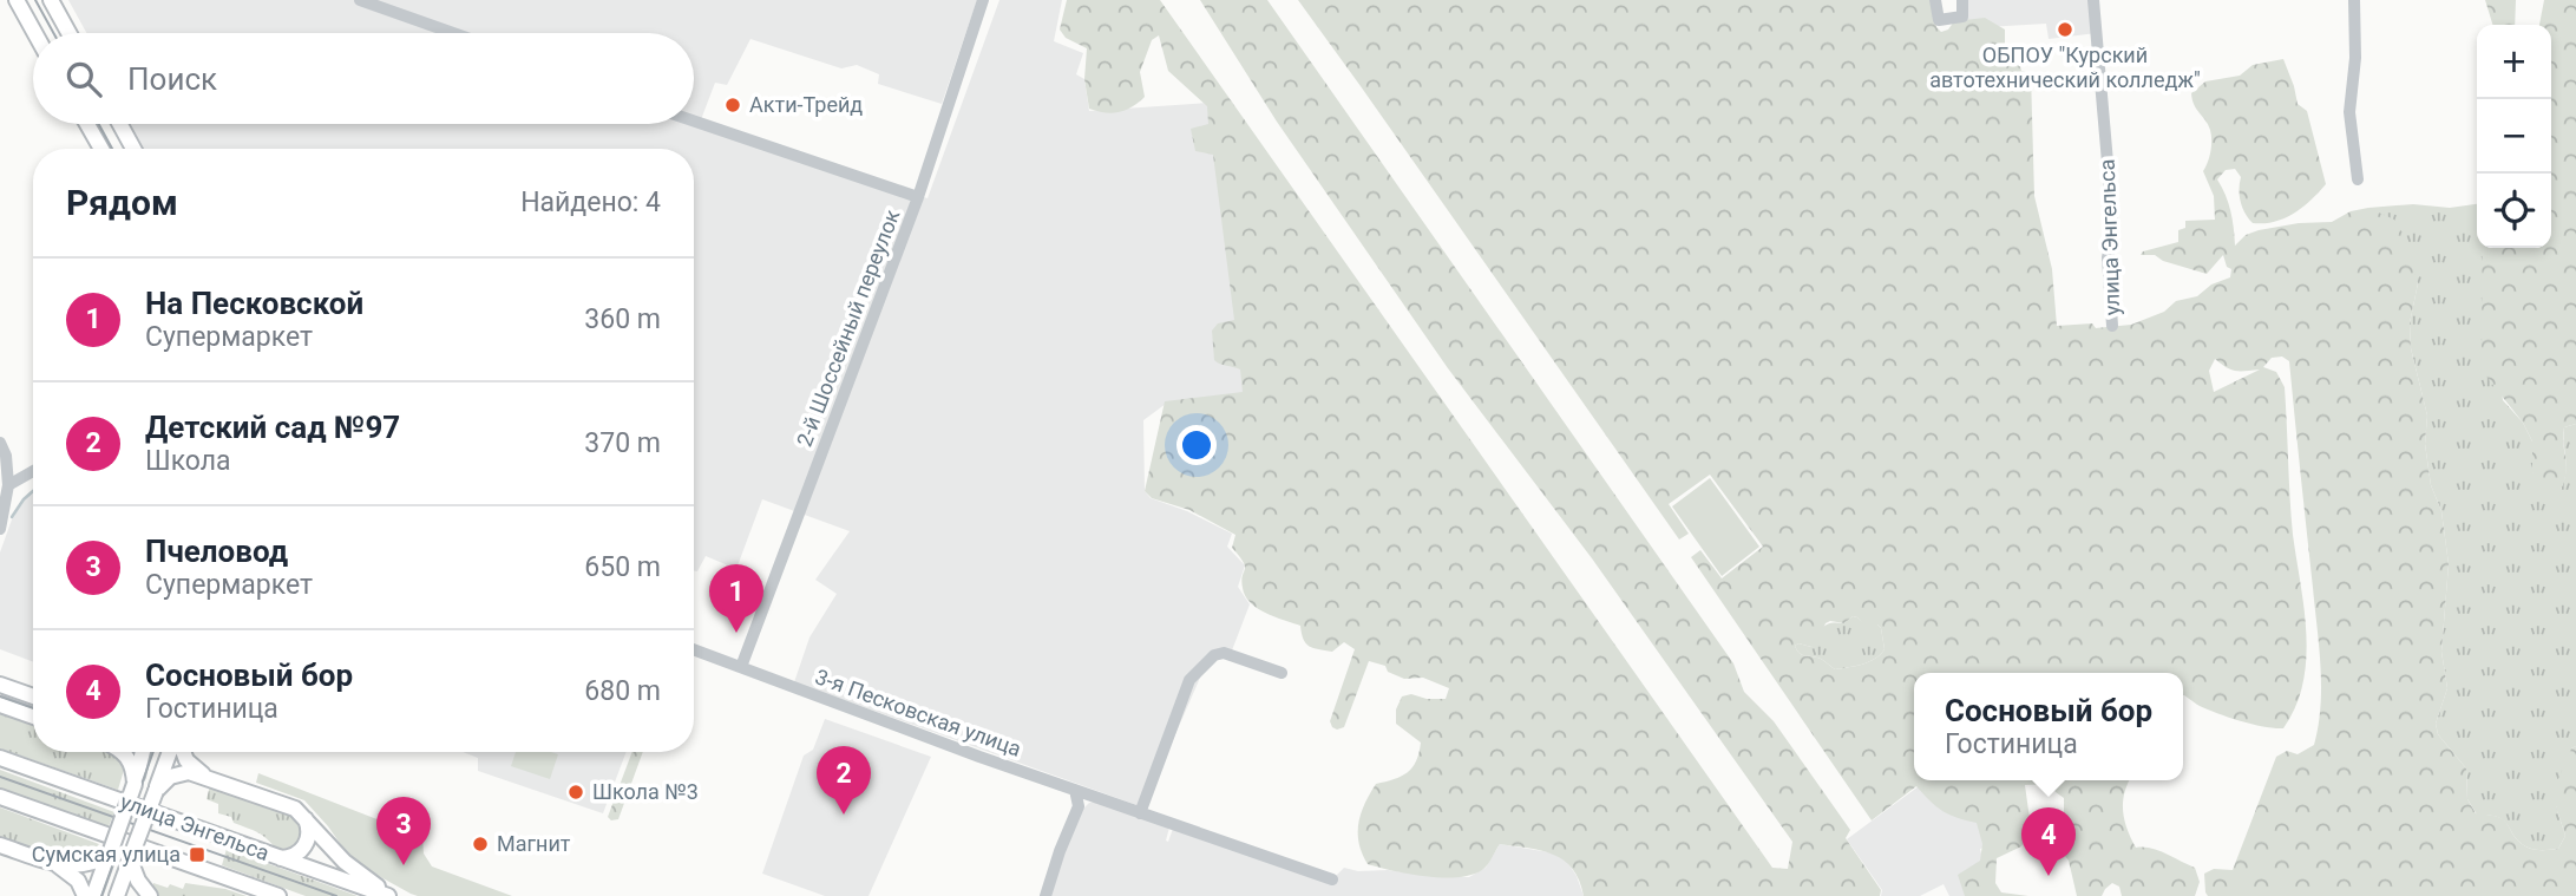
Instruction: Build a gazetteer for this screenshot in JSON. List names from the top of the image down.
{
  "streets": {
    "main road": ["улица Энгельса"],
    "street": ["2-й Шоссейный переулок", "3-я Песковская улица"]
  },
  "crossings": [
    ["2-й Шоссейный переулок", "3-я Песковская улица"]
  ],
  "places": {
    "other": [
      "ОБПОУ \"Курский автотехнический колледж\"",
      "Акти-Трейд",
      "Школа №3",
      "Магнит"
    ],
    "transit": ["Сумская улица"]
  },
  "page": {
    "map_buttons": ["+", "−"],
    "search": "Поиск",
    "heading": ["Рядом", "Найдено: 4"],
    "list": [
      {
        "mark": "1",
        "name": "На Песковской",
        "note": "Супермаркет",
        "value": "360 m"
      },
      {
        "mark": "2",
        "name": "Детский сад №97",
        "note": "Школа",
        "value": "370 m"
      },
      {
        "mark": "3",
        "name": "Пчеловод",
        "note": "Супермаркет",
        "value": "650 m"
      },
      {
        "mark": "4",
        "name": "Сосновый бор",
        "note": "Гостиница",
        "value": "680 m"
      }
    ],
    "pins": [
      "1",
      "2",
      "3",
      "4"
    ],
    "popup": ["Сосновый бор", "Гостиница"]
  }
}
